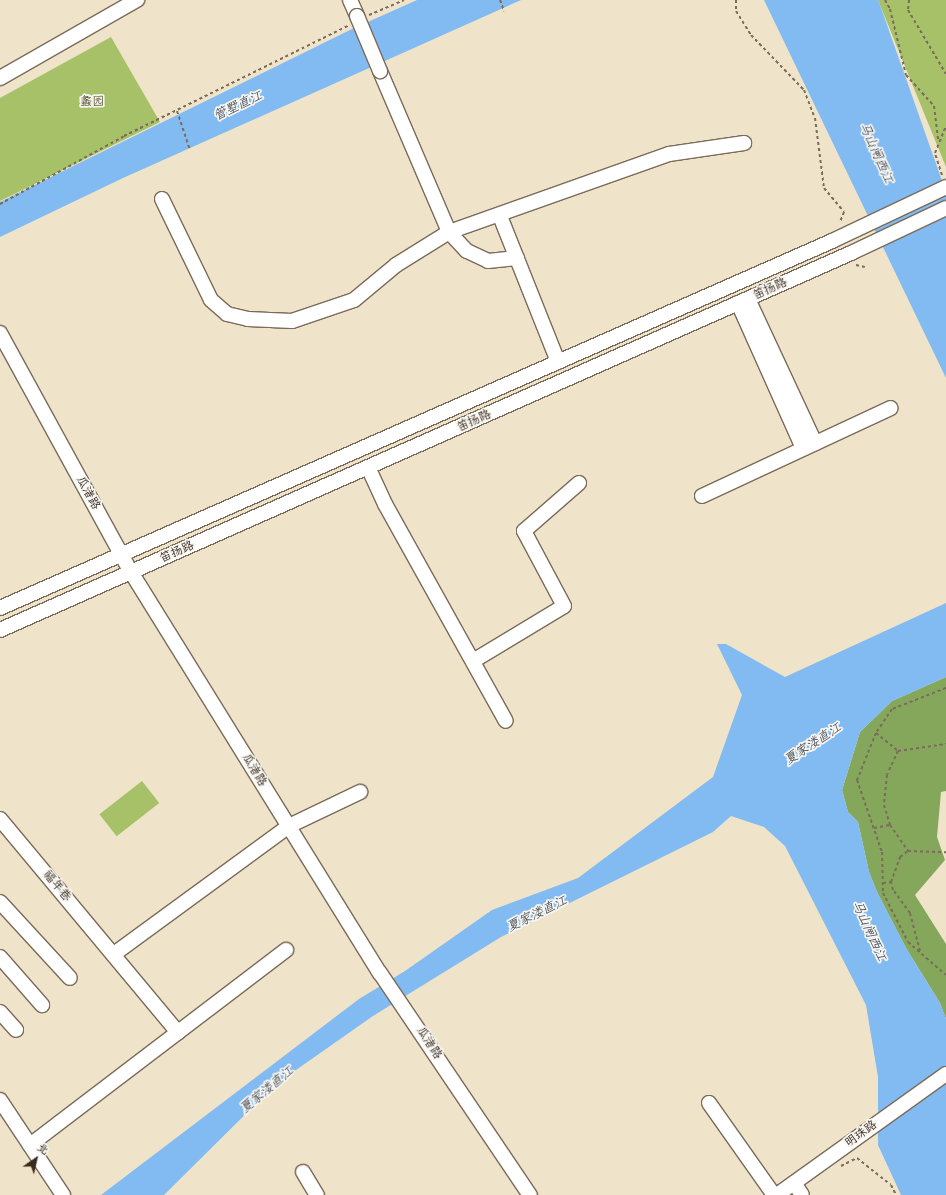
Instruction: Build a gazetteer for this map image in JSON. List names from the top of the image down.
{
  "streets": {
    "street": [
      "笛扬路",
      "瓜渚路",
      "福年巷",
      "明珠路"
    ]
  },
  "crossings": [
    ["笛扬路", "瓜渚路"]
  ],
  "water": ["管墅直江", "马山闸西江", "夏家溇直江"],
  "parks": ["蠡园"],
  "north": "top right"
}
